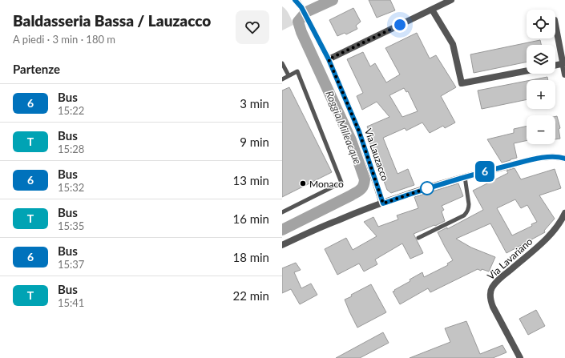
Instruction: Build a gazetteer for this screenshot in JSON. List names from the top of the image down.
{
  "streets": {
    "street": ["Via Lauzacco", "Via Lavariano"]
  },
  "water": ["Roggia Milleacque"],
  "places": ["Monaco"],
  "lines": ["bus line 6"],
  "page": {
    "heading": [
      ["Baldasseria Bassa / Lauzacco", "A piedi · 3 min · 180 m"],
      "Partenze"
    ],
    "on_map": "6",
    "map_buttons": ["+", "−"],
    "list": [
      {
        "mark": "6",
        "name": "Bus",
        "note": "15:22",
        "value": "3 min"
      },
      {
        "mark": "T",
        "name": "Bus",
        "note": "15:28",
        "value": "9 min"
      },
      {
        "mark": "6",
        "name": "Bus",
        "note": "15:32",
        "value": "13 min"
      },
      {
        "mark": "T",
        "name": "Bus",
        "note": "15:35",
        "value": "16 min"
      },
      {
        "mark": "6",
        "name": "Bus",
        "note": "15:37",
        "value": "18 min"
      },
      {
        "mark": "T",
        "name": "Bus",
        "note": "15:41",
        "value": "22 min"
      }
    ]
  }
}
